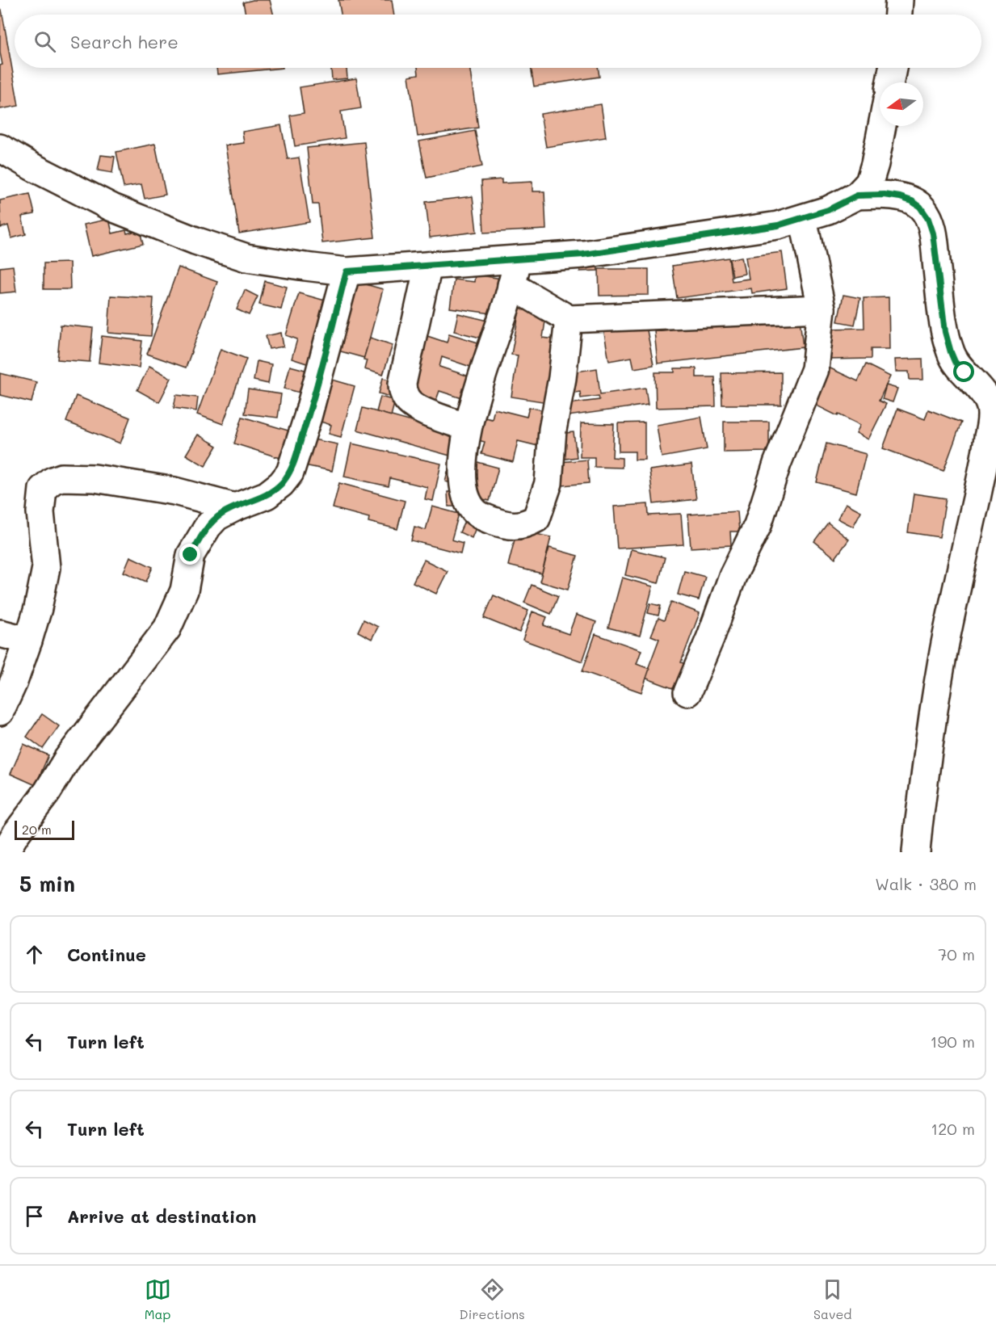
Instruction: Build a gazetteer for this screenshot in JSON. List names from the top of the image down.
{
  "scale_bar": "20 m",
  "north": "left",
  "page": {
    "search": "Search here",
    "scale": "20 m",
    "heading": ["5 min", "Walk · 380 m"],
    "list": [
      ["Continue", "70 m"],
      ["Turn left", "190 m"],
      ["Turn left", "120 m"],
      "Arrive at destination"
    ],
    "nav": ["Map", "Directions", "Saved"]
  }
}
